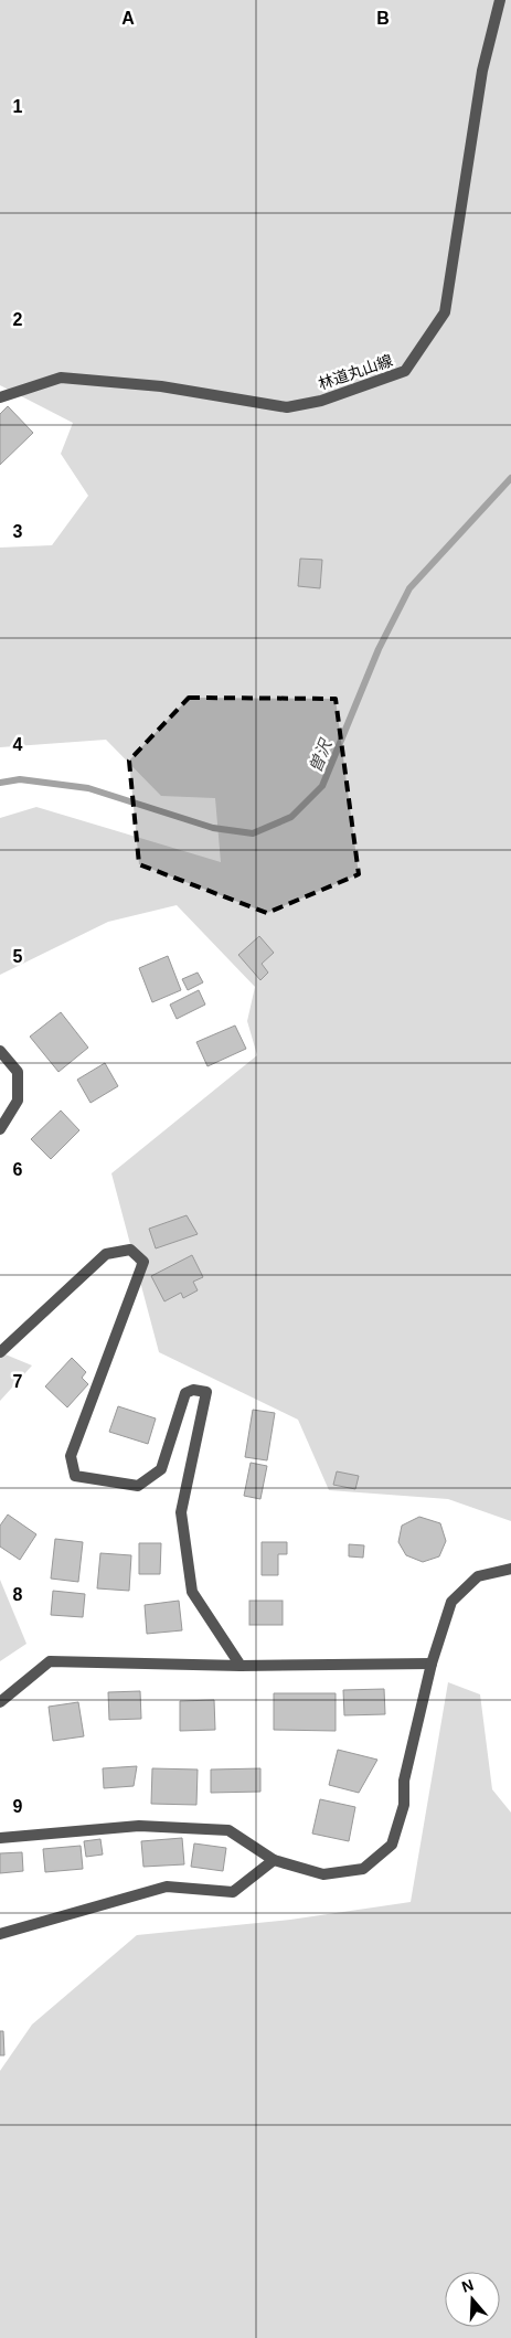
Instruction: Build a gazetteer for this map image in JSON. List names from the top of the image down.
{
  "streets": {
    "street": ["林道丸山線"]
  },
  "water": ["曽沢"],
  "north": "top",
  "grid": {
    "columns": ["A", "B"],
    "rows": [
      "1",
      "2",
      "3",
      "4",
      "5",
      "6",
      "7",
      "8",
      "9"
    ]
  }
}
